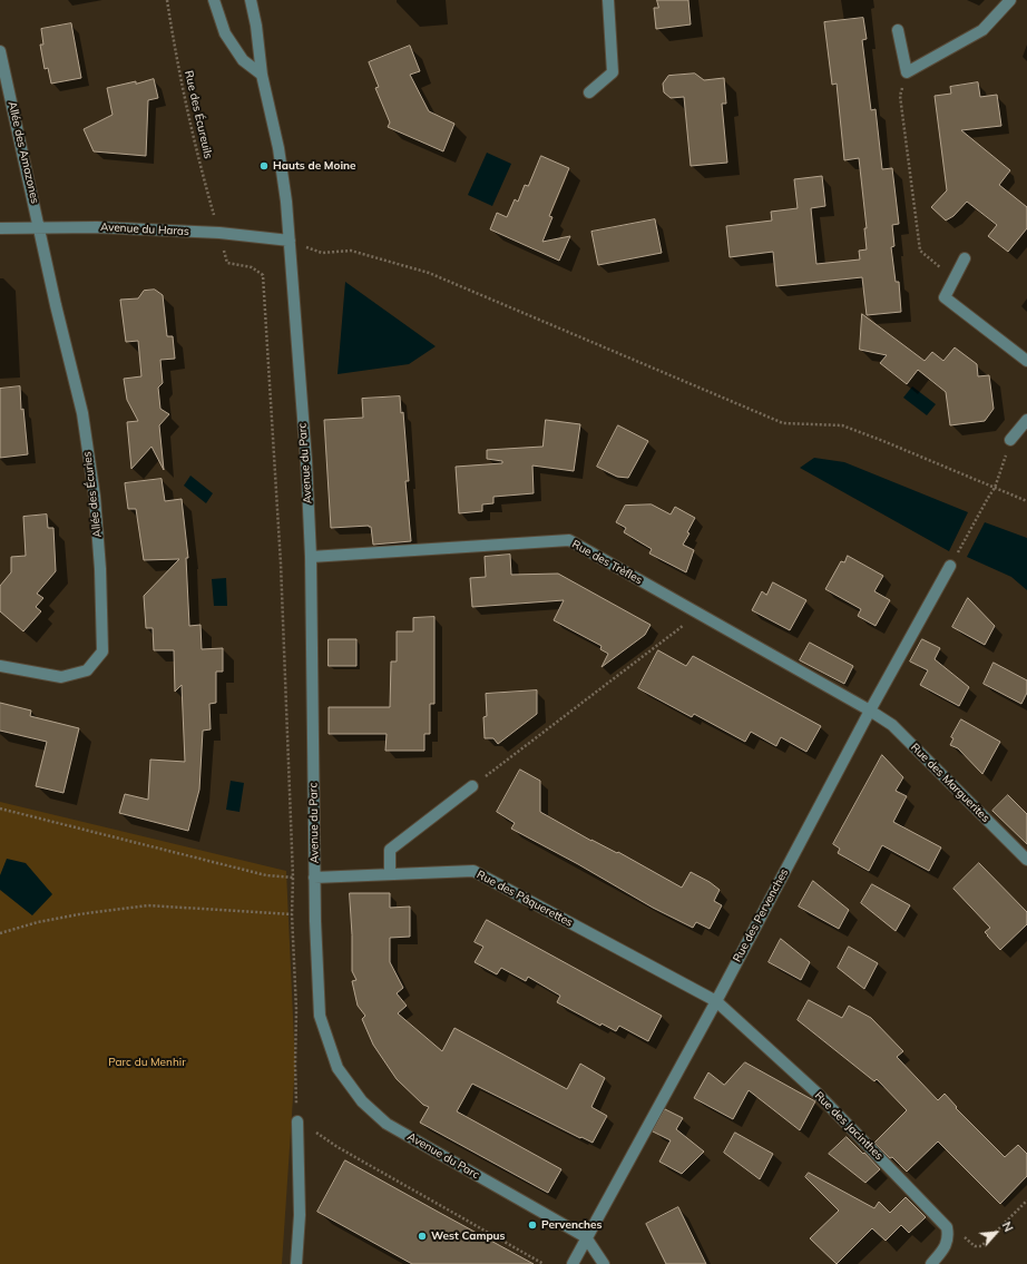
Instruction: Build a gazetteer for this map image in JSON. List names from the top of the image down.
{
  "streets": {
    "street": [
      "Allée des Amazones",
      "Avenue du Haras",
      "Avenue du Parc",
      "Allée des Écuries",
      "Rue des Trèfles",
      "Rue des Marguerites",
      "Rue des Pâquerettes",
      "Rue des Pervenches",
      "Rue des Jacinthes"
    ],
    "path": ["Rue des Écureuils"]
  },
  "crossings": [
    ["Rue des Écureuils", "Avenue du Haras"],
    ["Allée des Amazones", "Avenue du Haras"],
    ["Allée des Amazones", "Allée des Écuries"],
    ["Avenue du Haras", "Avenue du Parc"],
    ["Avenue du Haras", "Allée des Écuries"],
    ["Avenue du Parc", "Rue des Trèfles"],
    ["Avenue du Parc", "Rue des Pâquerettes"],
    ["Avenue du Parc", "Rue des Pervenches"],
    ["Rue des Trèfles", "Rue des Marguerites"],
    ["Rue des Trèfles", "Rue des Pervenches"],
    ["Rue des Marguerites", "Rue des Pervenches"],
    ["Rue des Pâquerettes", "Rue des Pervenches"],
    ["Rue des Pâquerettes", "Rue des Jacinthes"],
    ["Rue des Pervenches", "Rue des Jacinthes"]
  ],
  "parks": ["Parc du Menhir"],
  "places": ["Hauts de Moine", "Pervenches", "West Campus"],
  "north": "top right"
}
